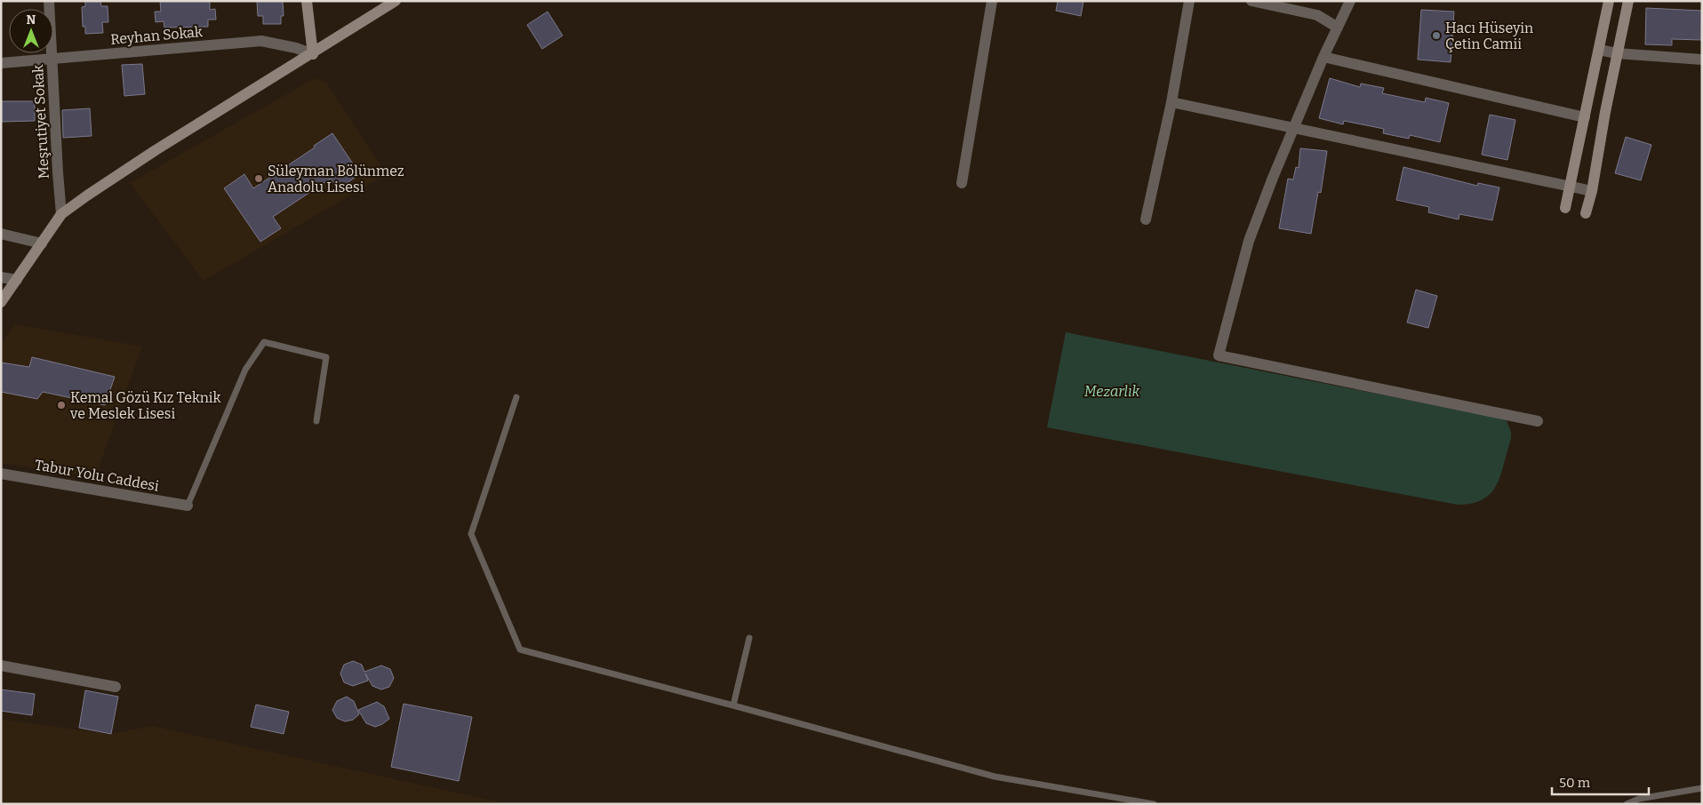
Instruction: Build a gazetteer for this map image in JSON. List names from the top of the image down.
{
  "streets": {
    "street": ["Reyhan Sokak", "Meşrutiyet Sokak", "Tabur Yolu Caddesi"]
  },
  "crossings": [
    ["Reyhan Sokak", "Meşrutiyet Sokak"]
  ],
  "parks": ["Mezarlık"],
  "places": ["Hacı Hüseyin Çetin Camii", "Süleyman Bölünmez Anadolu Lisesi", "Kemal Gözü Kız Teknik ve Meslek Lisesi"],
  "scale_bar": "50 m",
  "north": "top"
}
